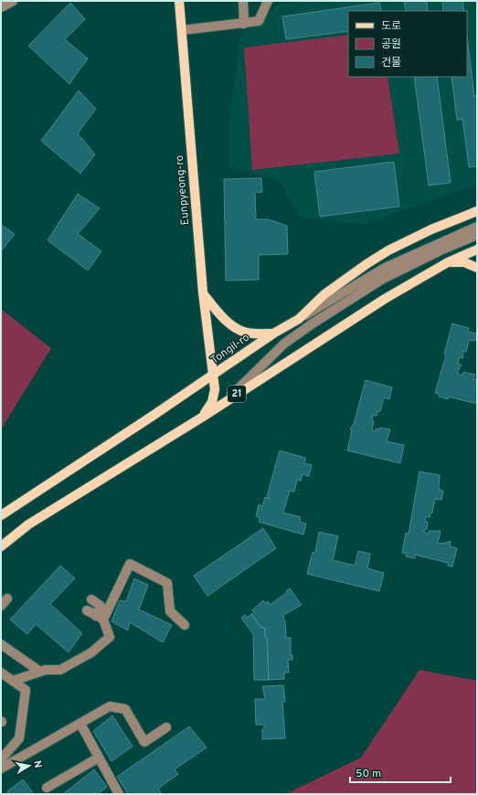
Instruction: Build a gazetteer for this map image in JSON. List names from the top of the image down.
{
  "streets": {
    "main road": ["Eunpyeong-ro", "Tongil-ro", "21"]
  },
  "crossings": [
    ["Eunpyeong-ro", "Tongil-ro"],
    ["Eunpyeong-ro", "21"]
  ],
  "legend": ["도로", "공원", "건물"],
  "scale_bar": "50 m",
  "north": "right"
}
